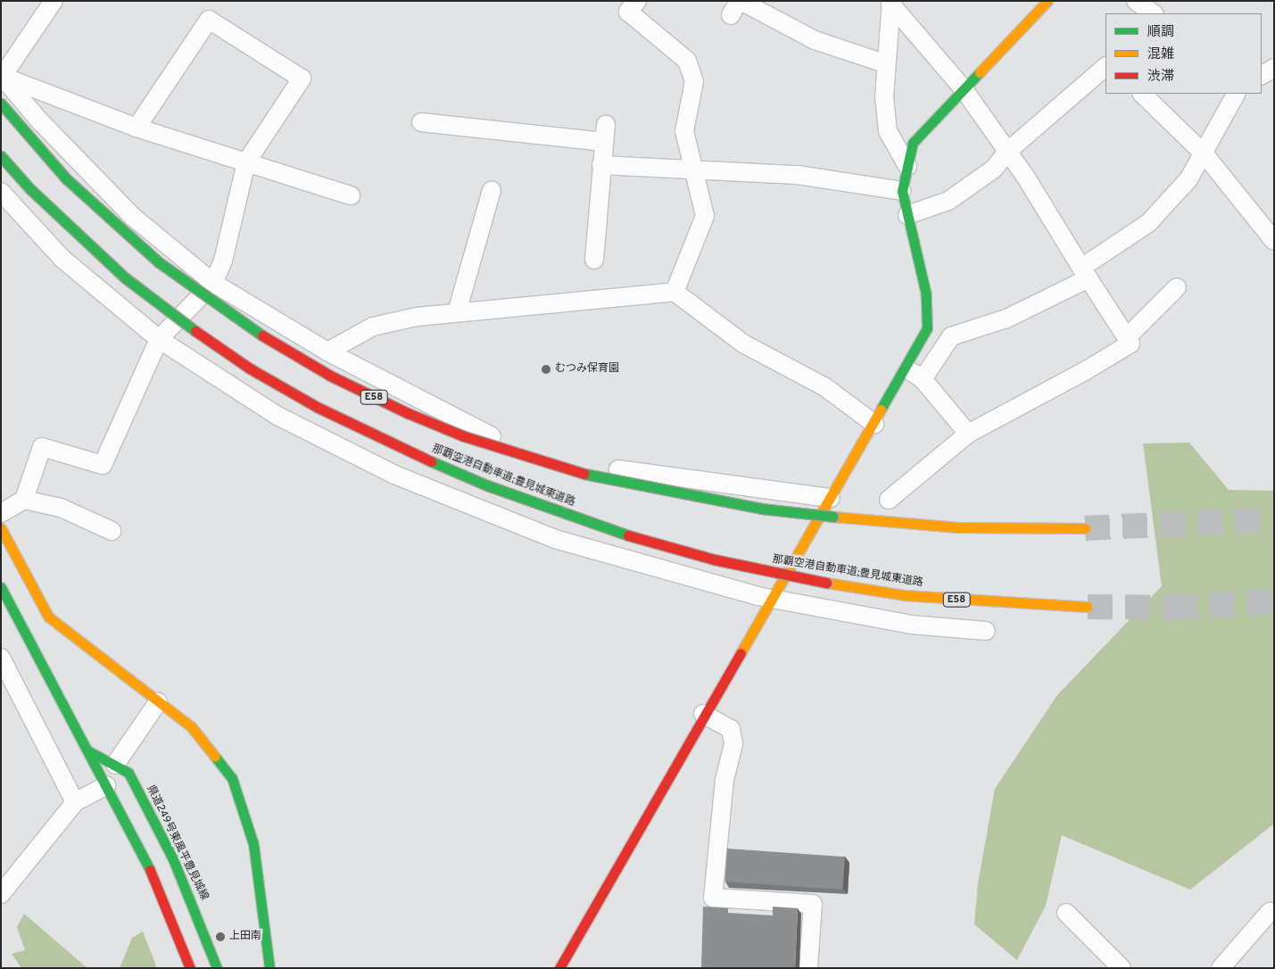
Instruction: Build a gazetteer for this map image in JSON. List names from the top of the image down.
{
  "streets": {
    "main road": ["E58", "那覇空港自動車道;豊見城東道路", "県道249号東風平豊見城線"]
  },
  "places": ["むつみ保育園", "上田南"],
  "legend": ["順調", "混雑", "渋滞"]
}
